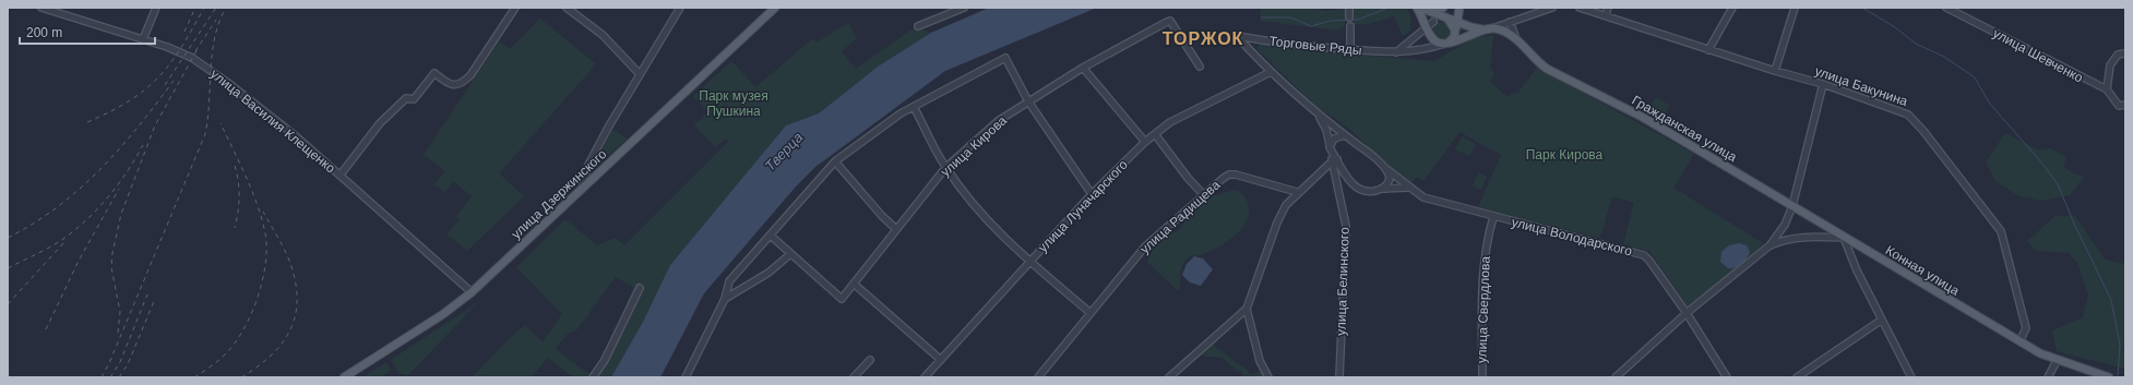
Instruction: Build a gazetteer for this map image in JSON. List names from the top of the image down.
{
  "streets": {
    "main road": ["Гражданская улица", "улица Дзержинского", "Конная улица"],
    "street": [
      "Торговые Ряды",
      "улица Шевченко",
      "улица Бакунина",
      "улица Василия Клещенко",
      "улица Кирова",
      "улица Луначарского",
      "улица Радищева",
      "улица Володарского",
      "улица Белинского",
      "улица Свердлова"
    ]
  },
  "crossings": [
    ["Торговые Ряды", "Гражданская улица"],
    ["Торговые Ряды", "улица Луначарского"],
    ["улица Бакунина", "Конная улица"],
    ["улица Василия Клещенко", "улица Дзержинского"],
    ["Гражданская улица", "Конная улица"],
    ["улица Володарского", "улица Белинского"],
    ["улица Володарского", "улица Свердлова"]
  ],
  "districts": ["ТОРЖОК"],
  "water": ["Тверца"],
  "parks": ["Парк музея Пушкина", "Парк Кирова"],
  "scale_bar": "200 m"
}
